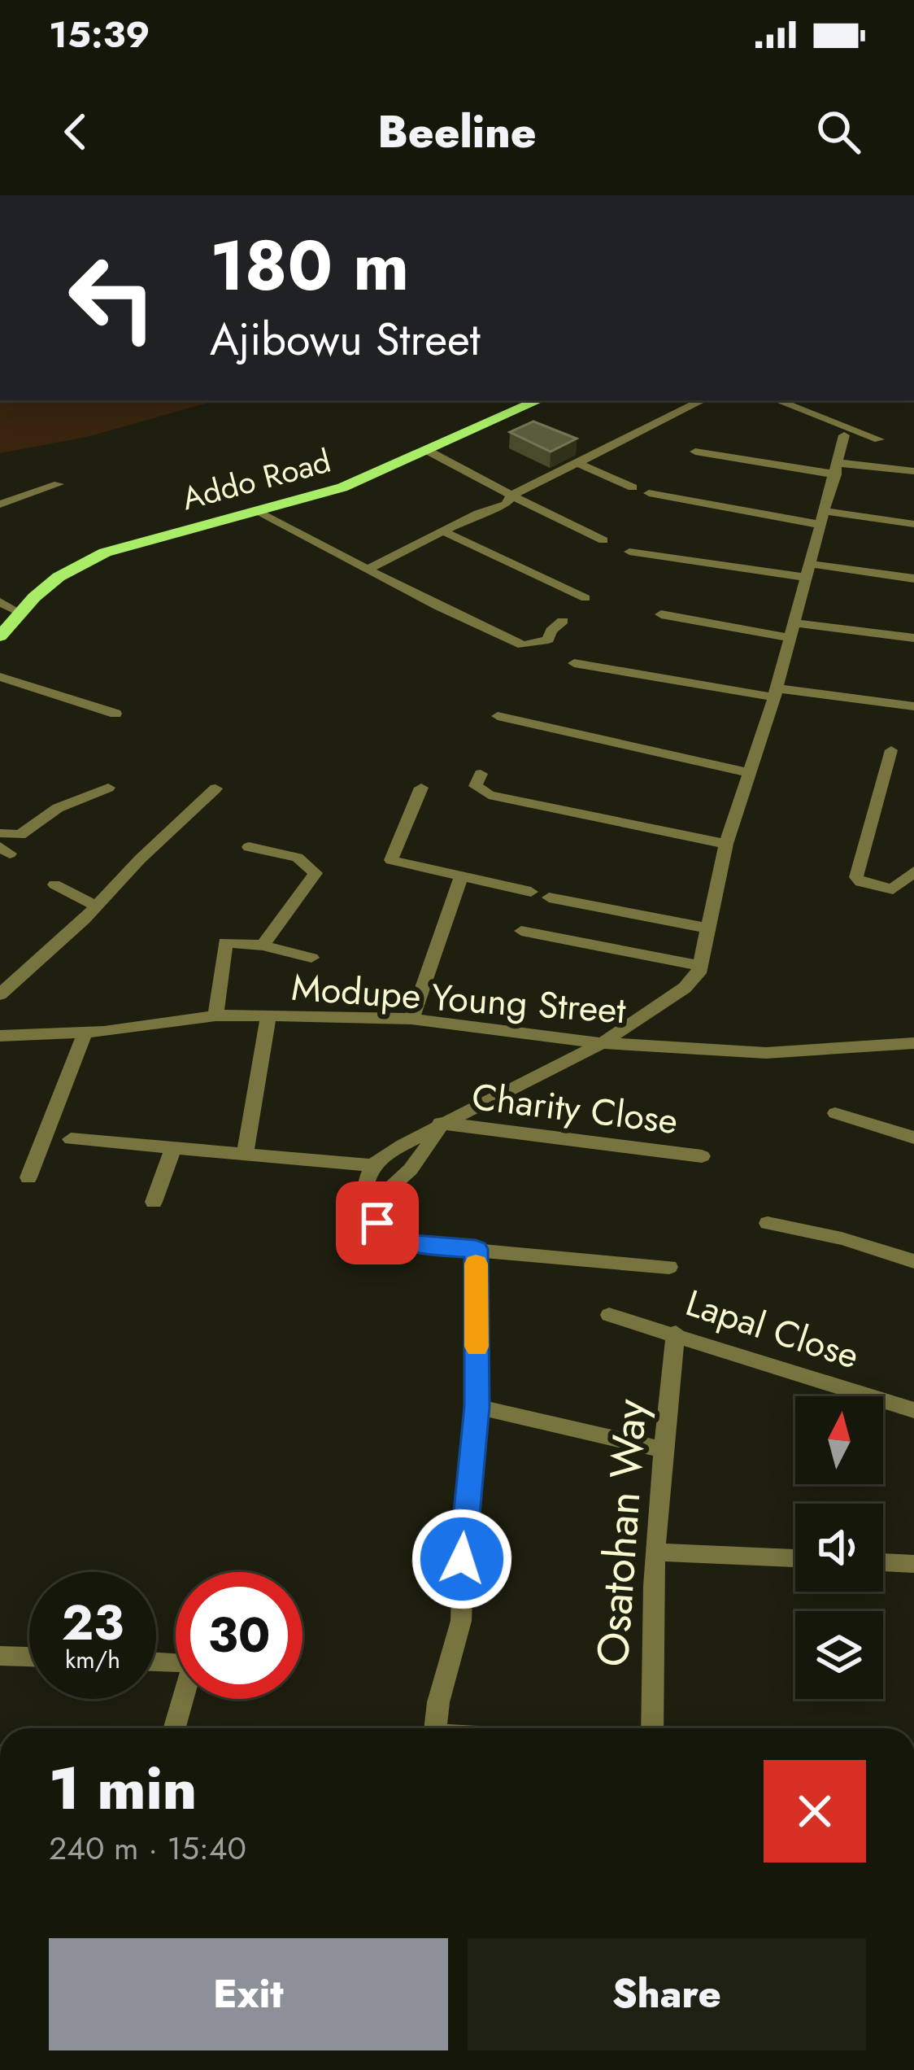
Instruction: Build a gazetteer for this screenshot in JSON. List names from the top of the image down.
{
  "streets": {
    "main road": ["Addo Road"],
    "street": [
      "Modupe Young Street",
      "Charity Close",
      "Lapal Close",
      "Osatohan Way"
    ]
  },
  "crossings": [
    ["Lapal Close", "Osatohan Way"]
  ],
  "north": "top",
  "page": {
    "status": "15:39",
    "header": "Beeline",
    "turn": ["180 m", "Ajibowu Street"],
    "speed": "23 km/h",
    "limit": "30",
    "heading": ["1 min", "240 m · 15:40"],
    "buttons": ["Exit", "Share"]
  }
}
